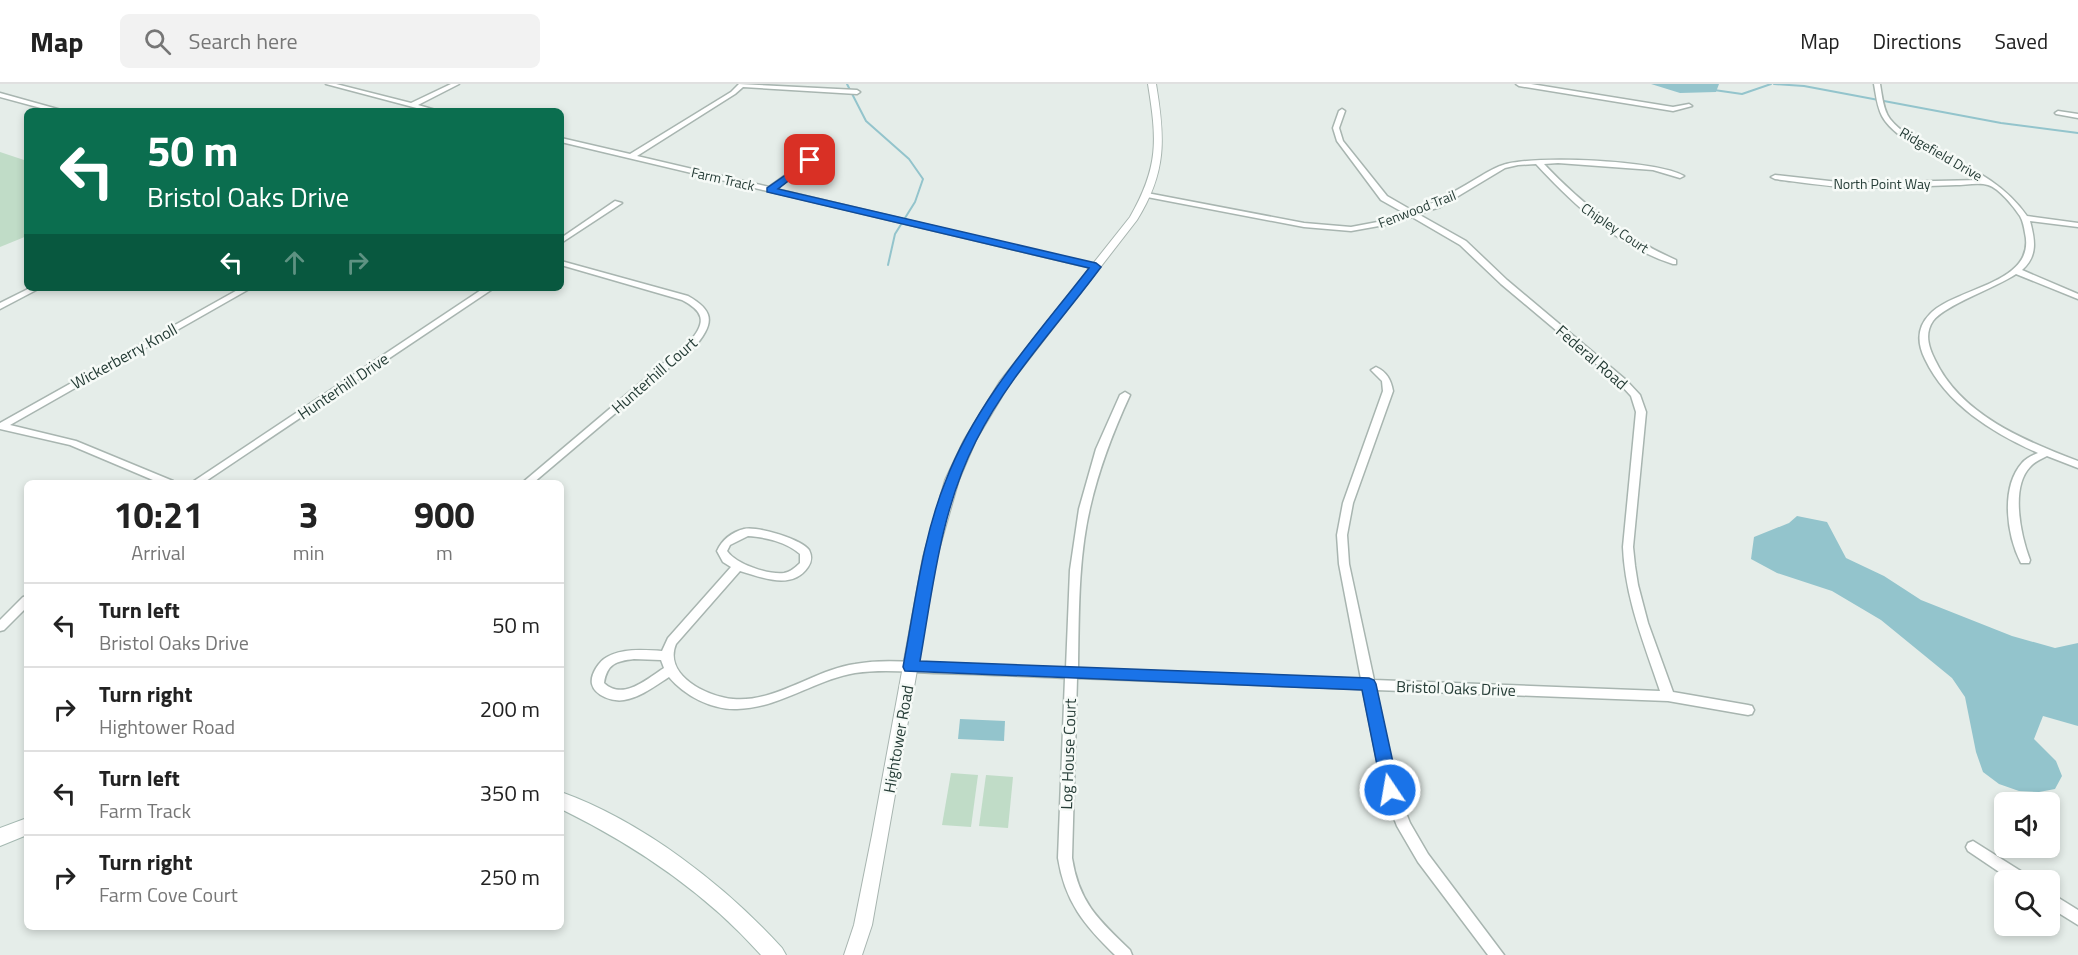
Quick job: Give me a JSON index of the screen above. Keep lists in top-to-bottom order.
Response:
{
  "streets": {
    "street": [
      "Ridgefield Drive",
      "Farm Track",
      "North Point Way",
      "Fenwood Trail",
      "Chipley Court",
      "Wickerberry Knoll",
      "Federal Road",
      "Hunterhill Court",
      "Hunterhill Drive",
      "Bristol Oaks Drive",
      "Hightower Road",
      "Log House Court"
    ]
  },
  "crossings": [
    ["Ridgefield Drive", "North Point Way"],
    ["Farm Track", "Hightower Road"],
    ["Fenwood Trail", "Chipley Court"],
    ["Fenwood Trail", "Federal Road"],
    ["Fenwood Trail", "Hightower Road"],
    ["Federal Road", "Bristol Oaks Drive"],
    ["Bristol Oaks Drive", "Hightower Road"],
    ["Bristol Oaks Drive", "Log House Court"]
  ],
  "page": {
    "header": "Map",
    "search": "Search here",
    "nav": ["Map", "Directions", "Saved"],
    "turn": ["50 m", "Bristol Oaks Drive"],
    "eta": [
      "10:21",
      "Arrival",
      "3",
      "min",
      "900",
      "m"
    ],
    "list": [
      {
        "name": "Turn left",
        "note": "Bristol Oaks Drive",
        "value": "50 m"
      },
      {
        "name": "Turn right",
        "note": "Hightower Road",
        "value": "200 m"
      },
      {
        "name": "Turn left",
        "note": "Farm Track",
        "value": "350 m"
      },
      {
        "name": "Turn right",
        "note": "Farm Cove Court",
        "value": "250 m"
      }
    ]
  }
}
